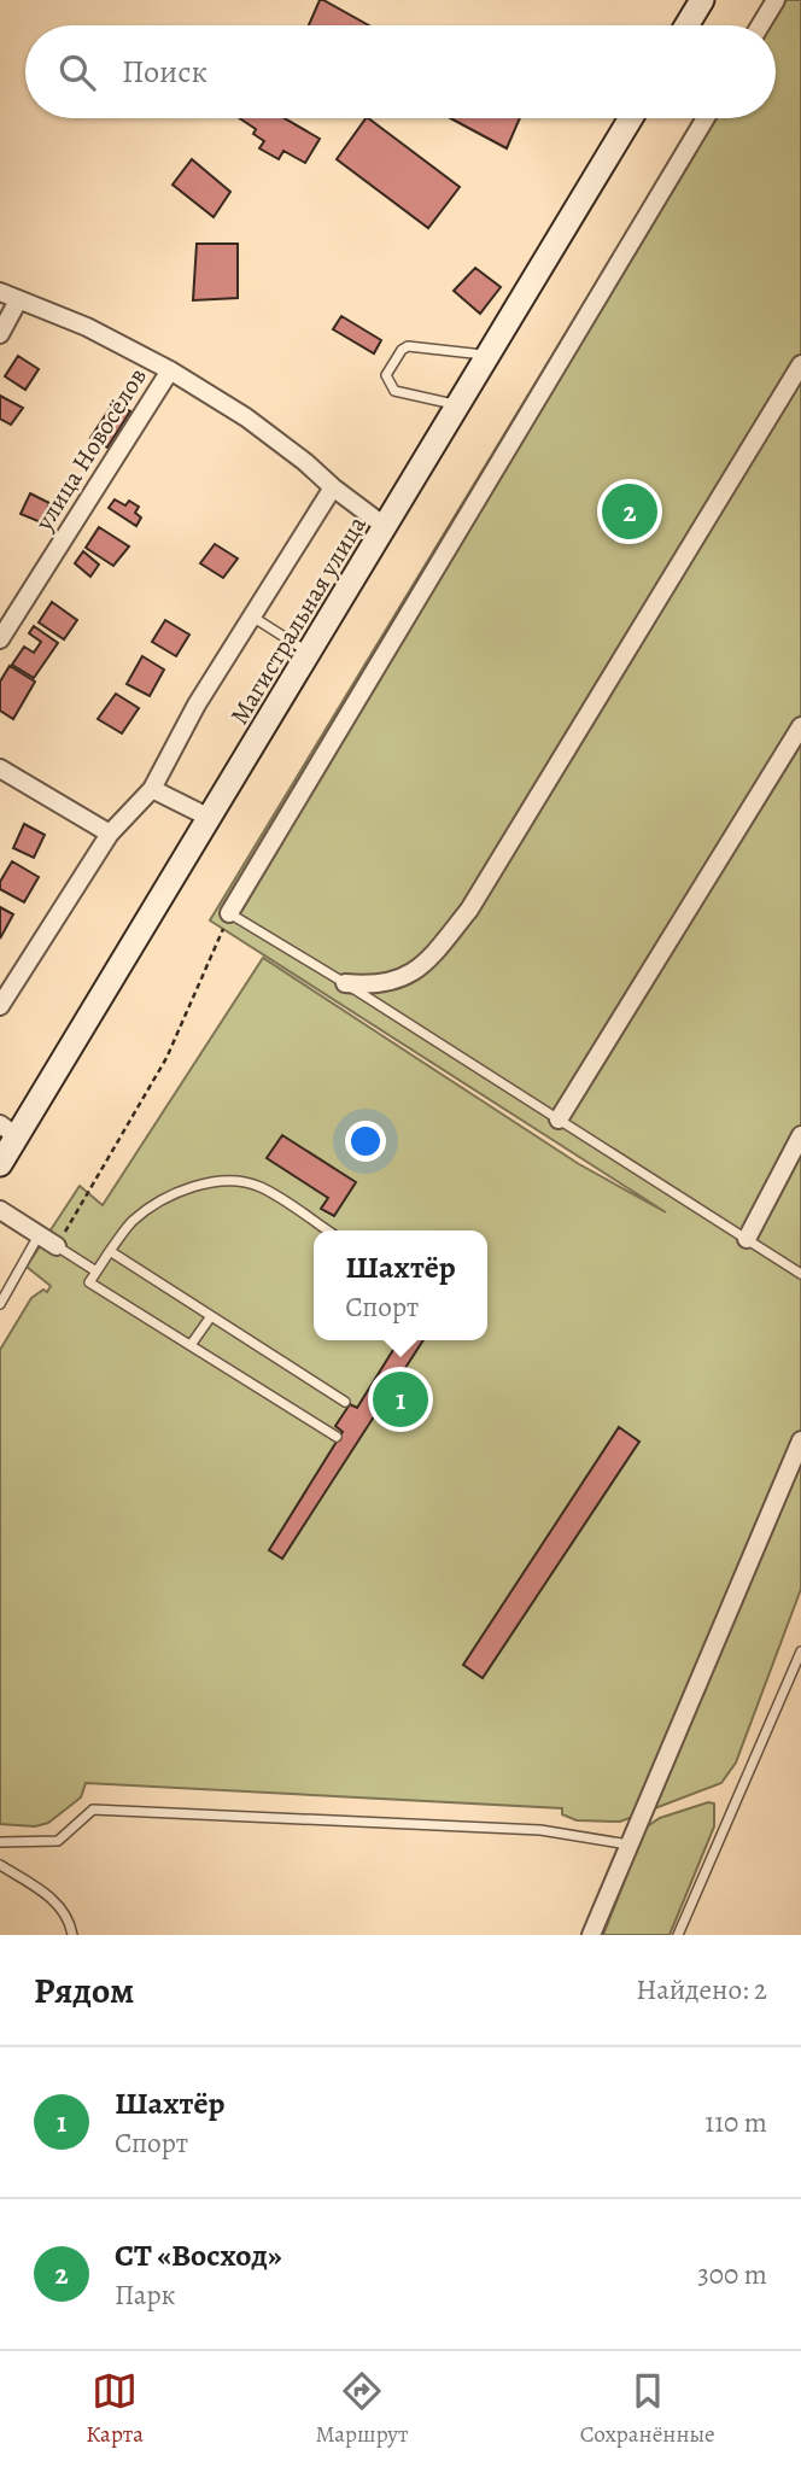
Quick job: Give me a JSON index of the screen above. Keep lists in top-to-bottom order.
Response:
{
  "streets": {
    "main road": ["Магистральная улица"],
    "street": ["улица Новосёлов"]
  },
  "page": {
    "search": "Поиск",
    "pins": ["2", "1"],
    "popup": ["Шахтёр", "Спорт"],
    "heading": ["Рядом", "Найдено: 2"],
    "list": [
      {
        "mark": "1",
        "name": "Шахтёр",
        "note": "Спорт",
        "value": "110 m"
      },
      {
        "mark": "2",
        "name": "СТ «Восход»",
        "note": "Парк",
        "value": "300 m"
      }
    ],
    "nav": ["Карта", "Маршрут", "Сохранённые"]
  }
}
